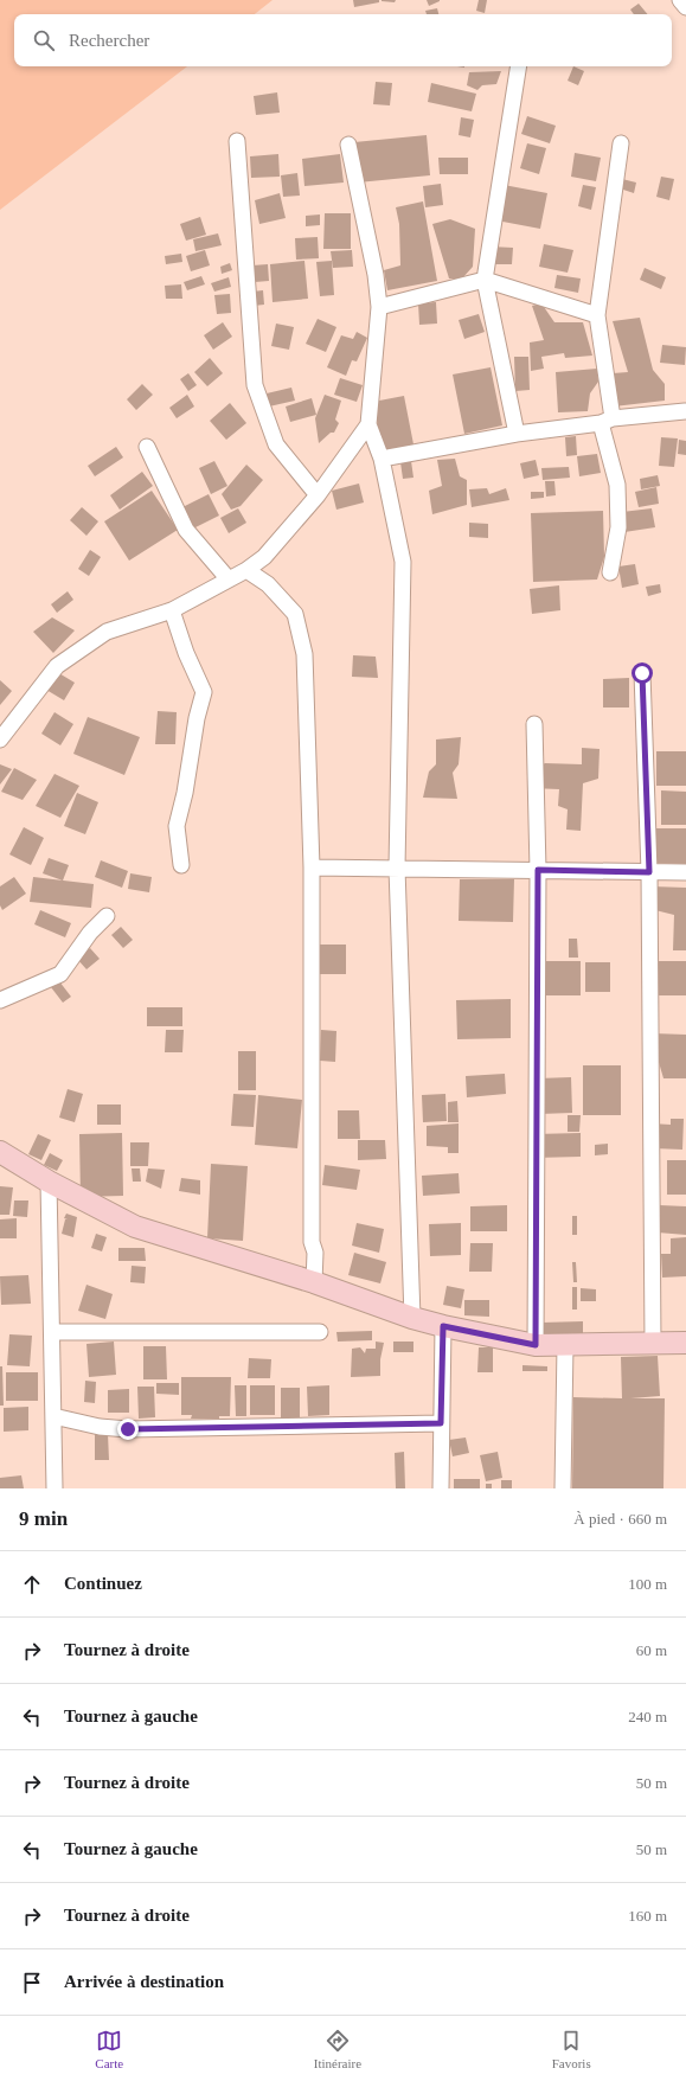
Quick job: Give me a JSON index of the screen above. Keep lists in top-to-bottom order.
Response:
{
  "page": {
    "search": "Rechercher",
    "heading": ["9 min", "À pied · 660 m"],
    "list": [
      ["Continuez", "100 m"],
      ["Tournez à droite", "60 m"],
      ["Tournez à gauche", "240 m"],
      ["Tournez à droite", "50 m"],
      ["Tournez à gauche", "50 m"],
      ["Tournez à droite", "160 m"],
      "Arrivée à destination"
    ],
    "nav": ["Carte", "Itinéraire", "Favoris"]
  }
}
